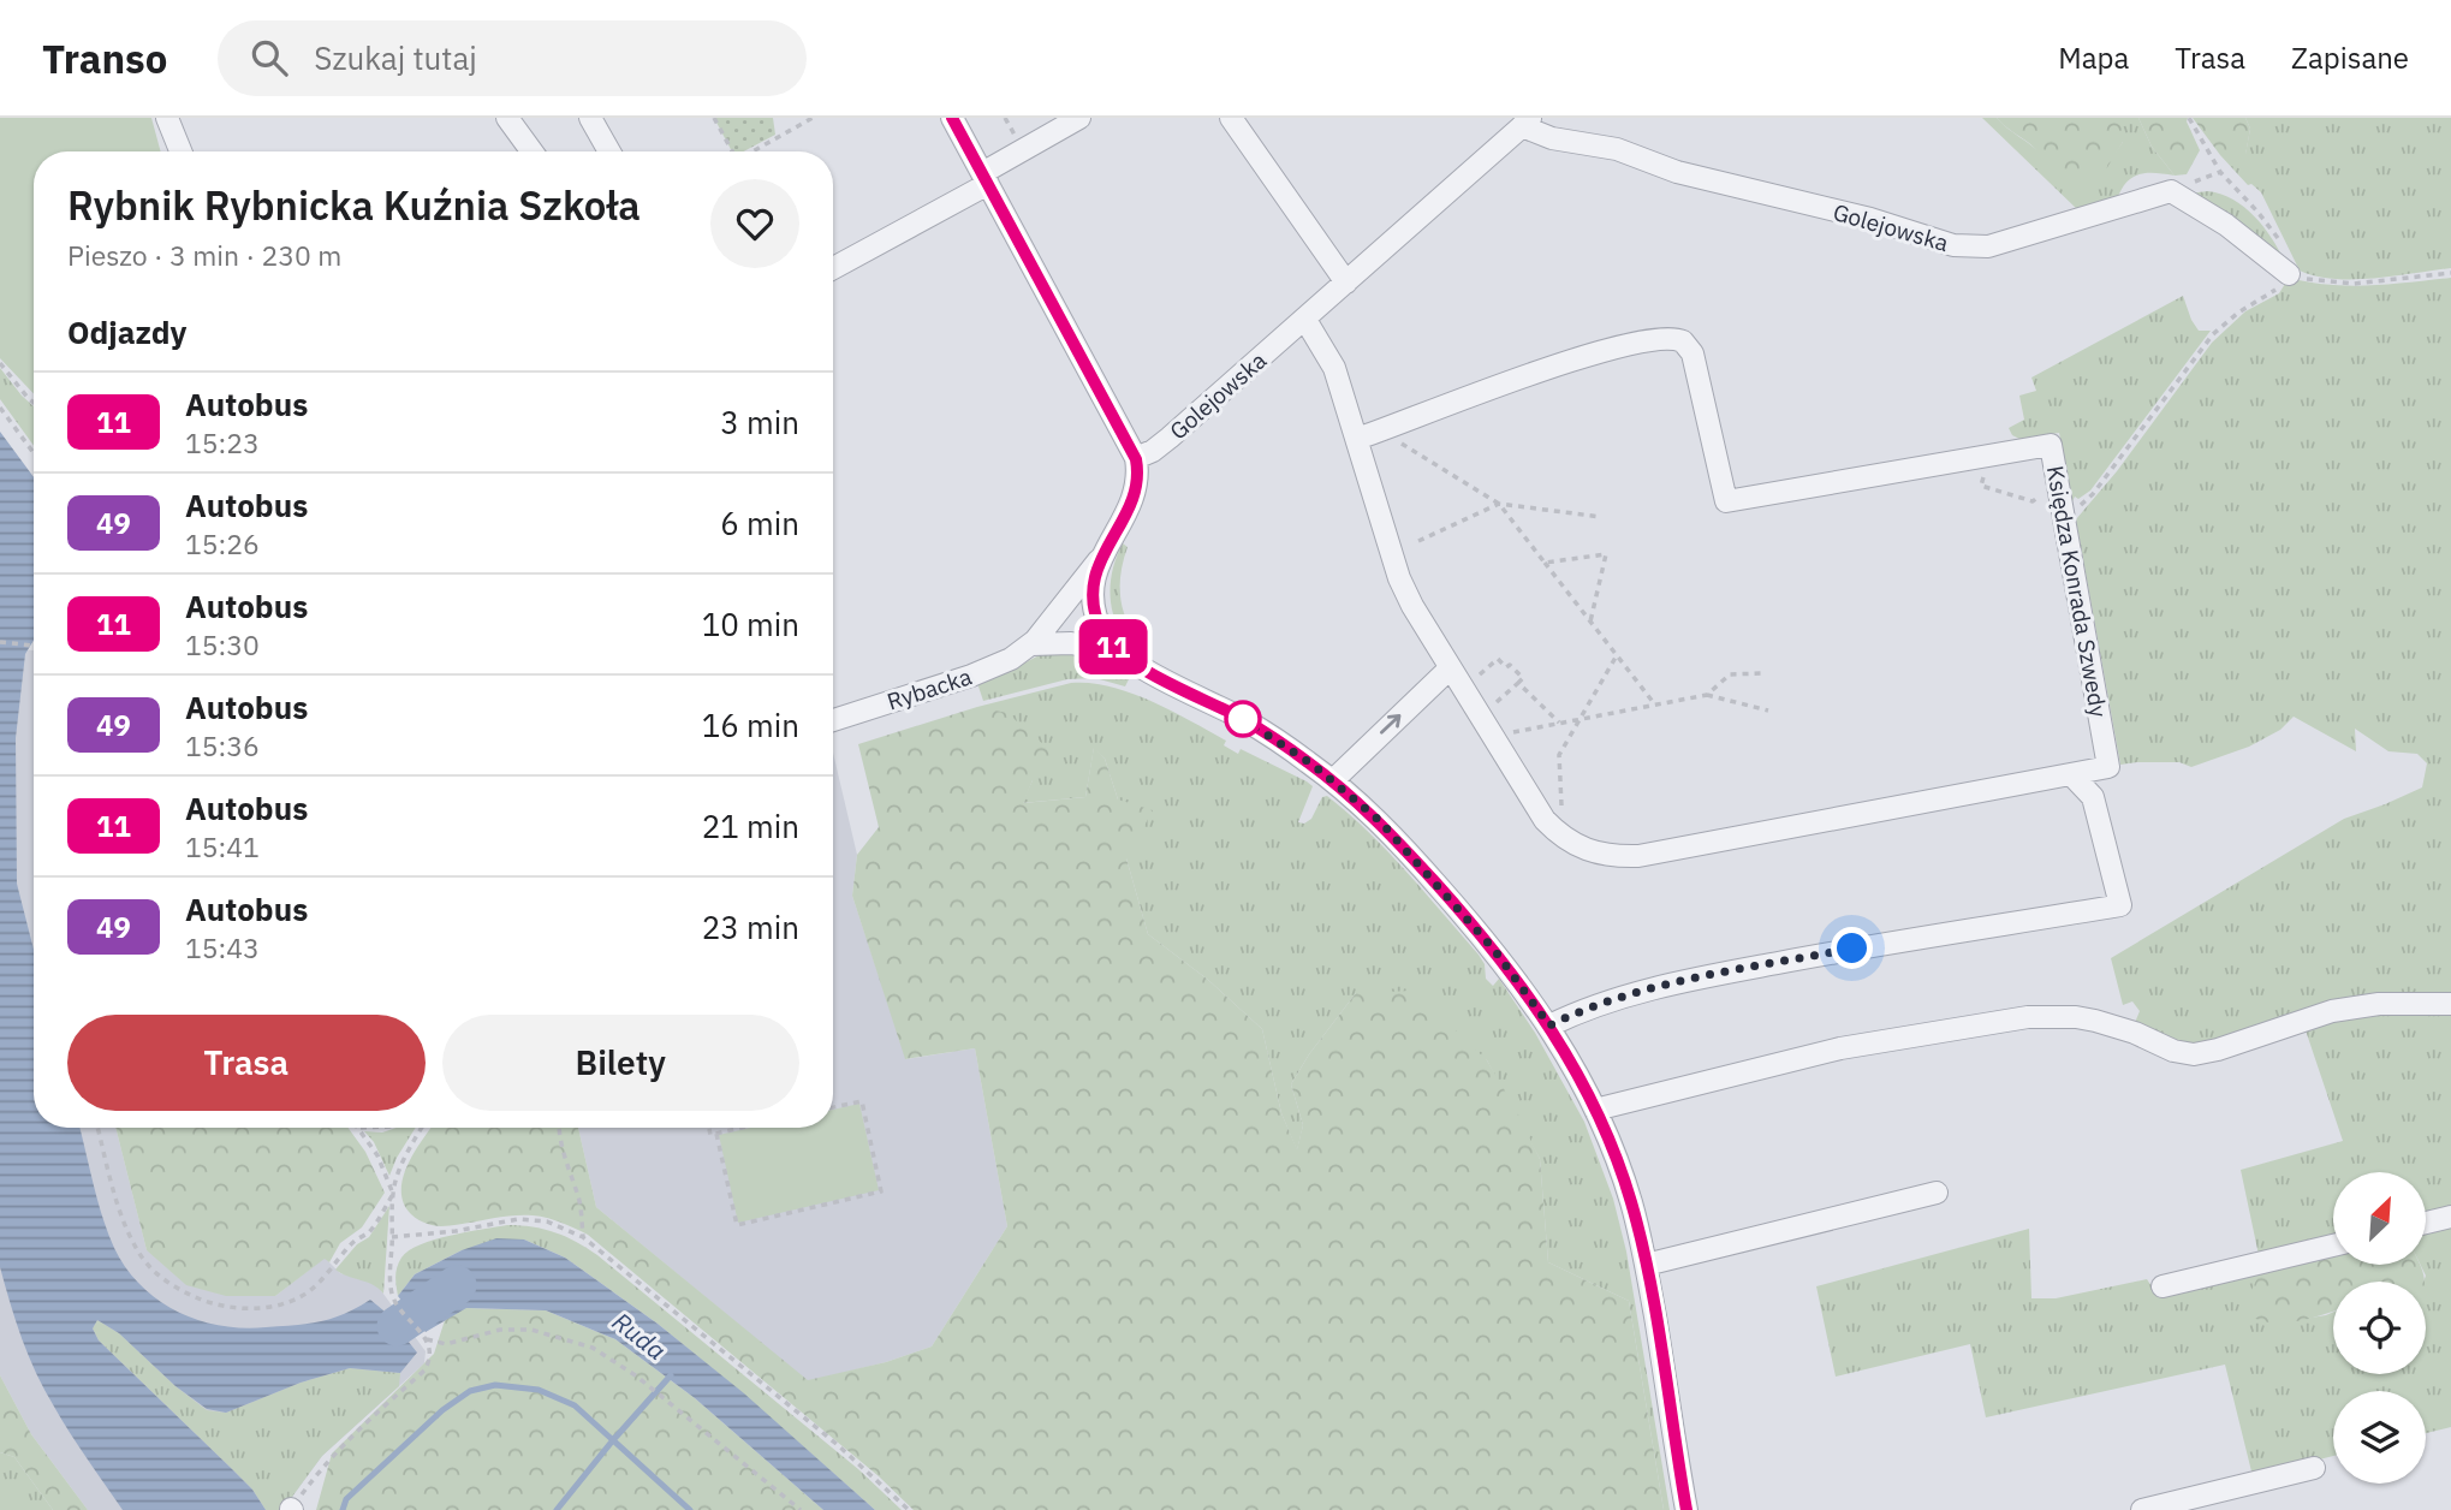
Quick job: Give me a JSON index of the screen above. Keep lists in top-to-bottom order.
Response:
{
  "streets": {
    "street": ["Golejowska", "Księdza Konrada Szwedy", "Rybacka"]
  },
  "crossings": [
    ["Golejowska", "Księdza Konrada Szwedy"]
  ],
  "water": ["Ruda"],
  "lines": ["bus line 11"],
  "north": "top right",
  "page": {
    "header": "Transo",
    "search": "Szukaj tutaj",
    "nav": ["Mapa", "Trasa", "Zapisane"],
    "on_map": "11",
    "heading": [
      ["Rybnik Rybnicka Kuźnia Szkoła", "Pieszo · 3 min · 230 m"],
      "Odjazdy"
    ],
    "list": [
      {
        "mark": "11",
        "name": "Autobus",
        "note": "15:23",
        "value": "3 min"
      },
      {
        "mark": "49",
        "name": "Autobus",
        "note": "15:26",
        "value": "6 min"
      },
      {
        "mark": "11",
        "name": "Autobus",
        "note": "15:30",
        "value": "10 min"
      },
      {
        "mark": "49",
        "name": "Autobus",
        "note": "15:36",
        "value": "16 min"
      },
      {
        "mark": "11",
        "name": "Autobus",
        "note": "15:41",
        "value": "21 min"
      },
      {
        "mark": "49",
        "name": "Autobus",
        "note": "15:43",
        "value": "23 min"
      }
    ],
    "buttons": ["Trasa", "Bilety"]
  }
}
